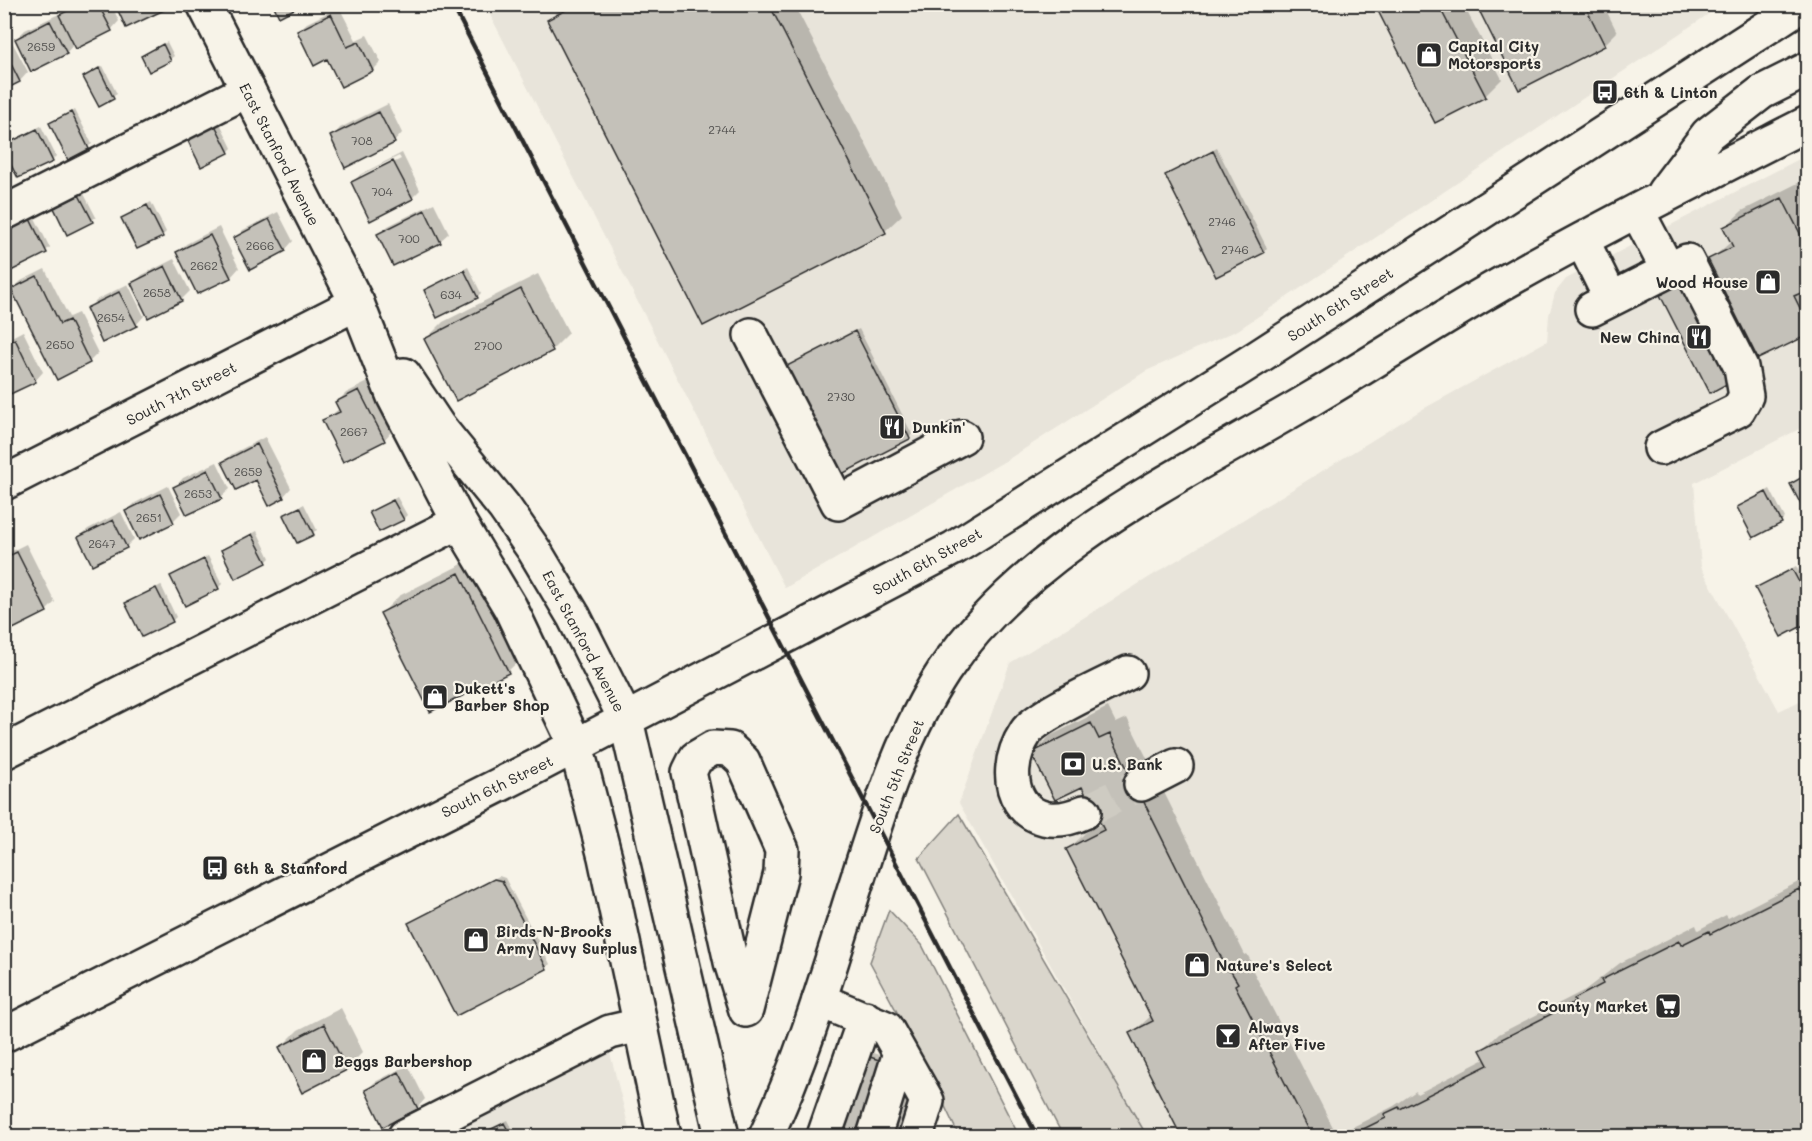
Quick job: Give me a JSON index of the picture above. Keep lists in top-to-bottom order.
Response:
{
  "streets": {
    "main road": [
      "East Stanford Avenue",
      "South 6th Street",
      "South 7th Street",
      "South 5th Street"
    ]
  },
  "crossings": [
    ["East Stanford Avenue", "South 6th Street"],
    ["East Stanford Avenue", "South 7th Street"]
  ],
  "places": {
    "shop": [
      "Capital City Motorsports",
      "Wood House",
      "Dukett's Barber Shop",
      "Birds-N-Brooks Army Navy Surplus",
      "Nature's Select",
      "Beggs Barbershop"
    ],
    "bus stop": ["6th & Linton", "6th & Stanford"],
    "restaurant": ["New China", "Dunkin'"],
    "bank": ["U.S. Bank"],
    "supermarket": ["County Market"],
    "bar": ["Always After Five"]
  },
  "house_numbers": [
    "2659",
    "2744",
    "708",
    "704",
    "2746",
    "700",
    "2666",
    "2746",
    "2662",
    "2658",
    "634",
    "2654",
    "2650",
    "2700",
    "2730",
    "2667",
    "2659",
    "2653",
    "2651",
    "2647"
  ]
}
